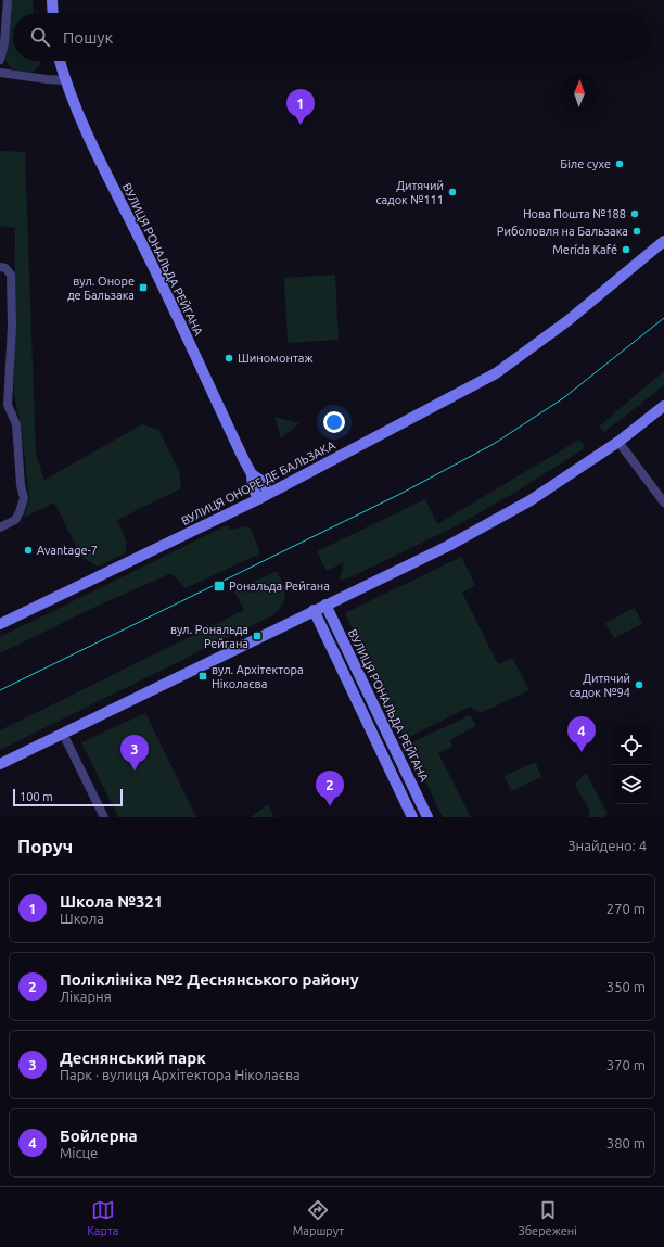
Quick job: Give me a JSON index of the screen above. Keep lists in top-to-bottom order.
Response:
{
  "streets": {
    "main road": ["ВУЛИЦЯ РОНАЛЬДА РЕЙГАНА", "ВУЛИЦЯ ОНОРЕ ДЕ БАЛЬЗАКА"]
  },
  "crossings": [
    ["ВУЛИЦЯ РОНАЛЬДА РЕЙГАНА", "ВУЛИЦЯ ОНОРЕ ДЕ БАЛЬЗАКА"]
  ],
  "places": {
    "other": [
      "Біле сухе",
      "Дитячий садок №111",
      "Нова Пошта №188",
      "Риболовля на Бальзака",
      "Merída Kafé",
      "Шиномонтаж",
      "Avantage-7",
      "Дитячий садок №94"
    ],
    "transit": [
      "вул. Оноре де Бальзака",
      "Рональда Рейгана",
      "вул. Рональда Рейгана",
      "вул. Архітектора Ніколаєва"
    ]
  },
  "scale_bar": "100 m",
  "north": "top",
  "page": {
    "search": "Пошук",
    "pins": [
      "1",
      "4",
      "3",
      "2"
    ],
    "scale": "100 m",
    "heading": ["Поруч", "Знайдено: 4"],
    "list": [
      {
        "mark": "1",
        "name": "Школа №321",
        "note": "Школа",
        "value": "270 m"
      },
      {
        "mark": "2",
        "name": "Поліклініка №2 Деснянського району",
        "note": "Лікарня",
        "value": "350 m"
      },
      {
        "mark": "3",
        "name": "Деснянський парк",
        "note": "Парк · вулиця Архітектора Ніколаєва",
        "value": "370 m"
      },
      {
        "mark": "4",
        "name": "Бойлерна",
        "note": "Місце",
        "value": "380 m"
      }
    ],
    "nav": ["Карта", "Маршрут", "Збережені"]
  }
}
